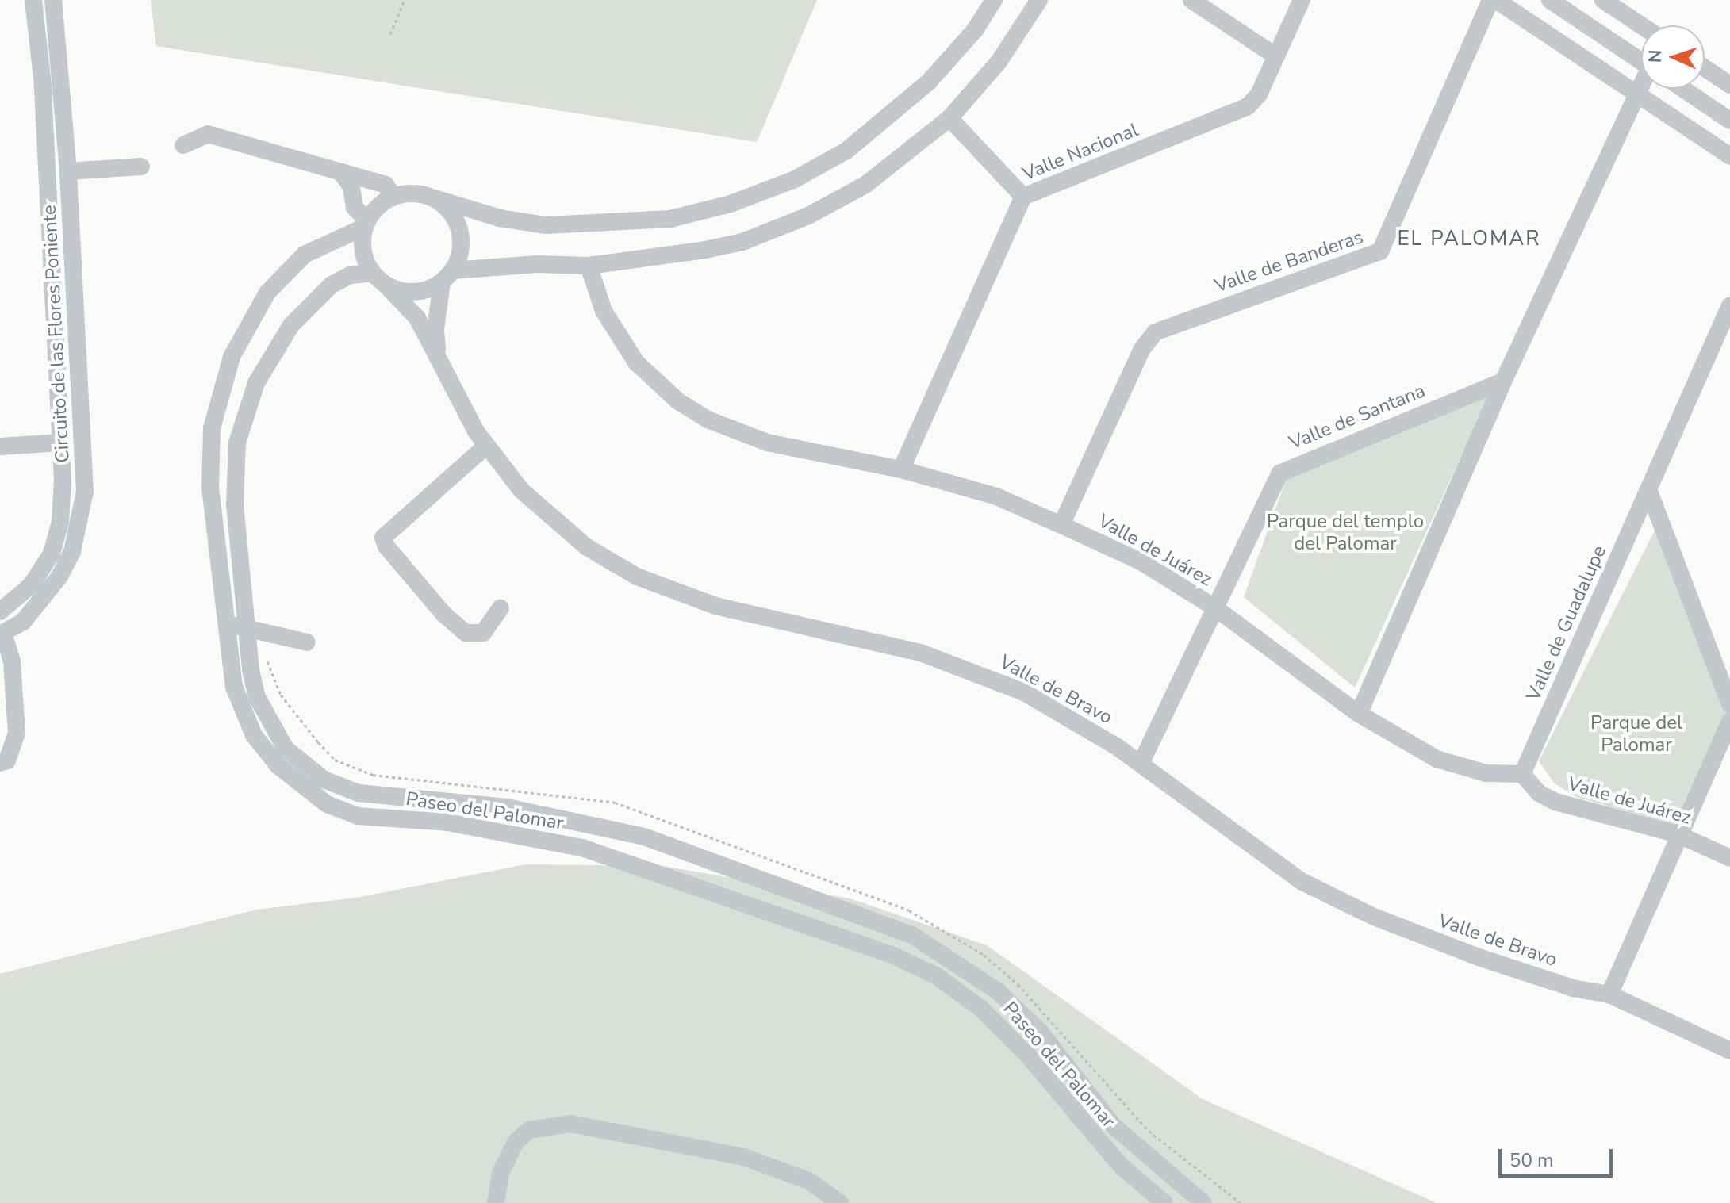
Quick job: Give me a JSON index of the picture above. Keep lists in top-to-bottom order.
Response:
{
  "streets": {
    "street": [
      "Valle Nacional",
      "Valle de Banderas",
      "Circuito de las Flores Poniente",
      "Valle de Santana",
      "Valle de Juárez",
      "Valle de Guadalupe",
      "Valle de Bravo",
      "Paseo del Palomar"
    ]
  },
  "crossings": [
    ["Valle Nacional", "Valle de Juárez"],
    ["Valle de Banderas", "Valle de Juárez"],
    ["Valle de Santana", "Valle de Juárez"],
    ["Valle de Santana", "Valle de Bravo"],
    ["Valle de Juárez", "Valle de Guadalupe"],
    ["Valle de Bravo", "Paseo del Palomar"]
  ],
  "districts": ["EL PALOMAR"],
  "parks": ["Parque del templo del Palomar", "Parque del Palomar"],
  "scale_bar": "50 m",
  "north": "left"
}
